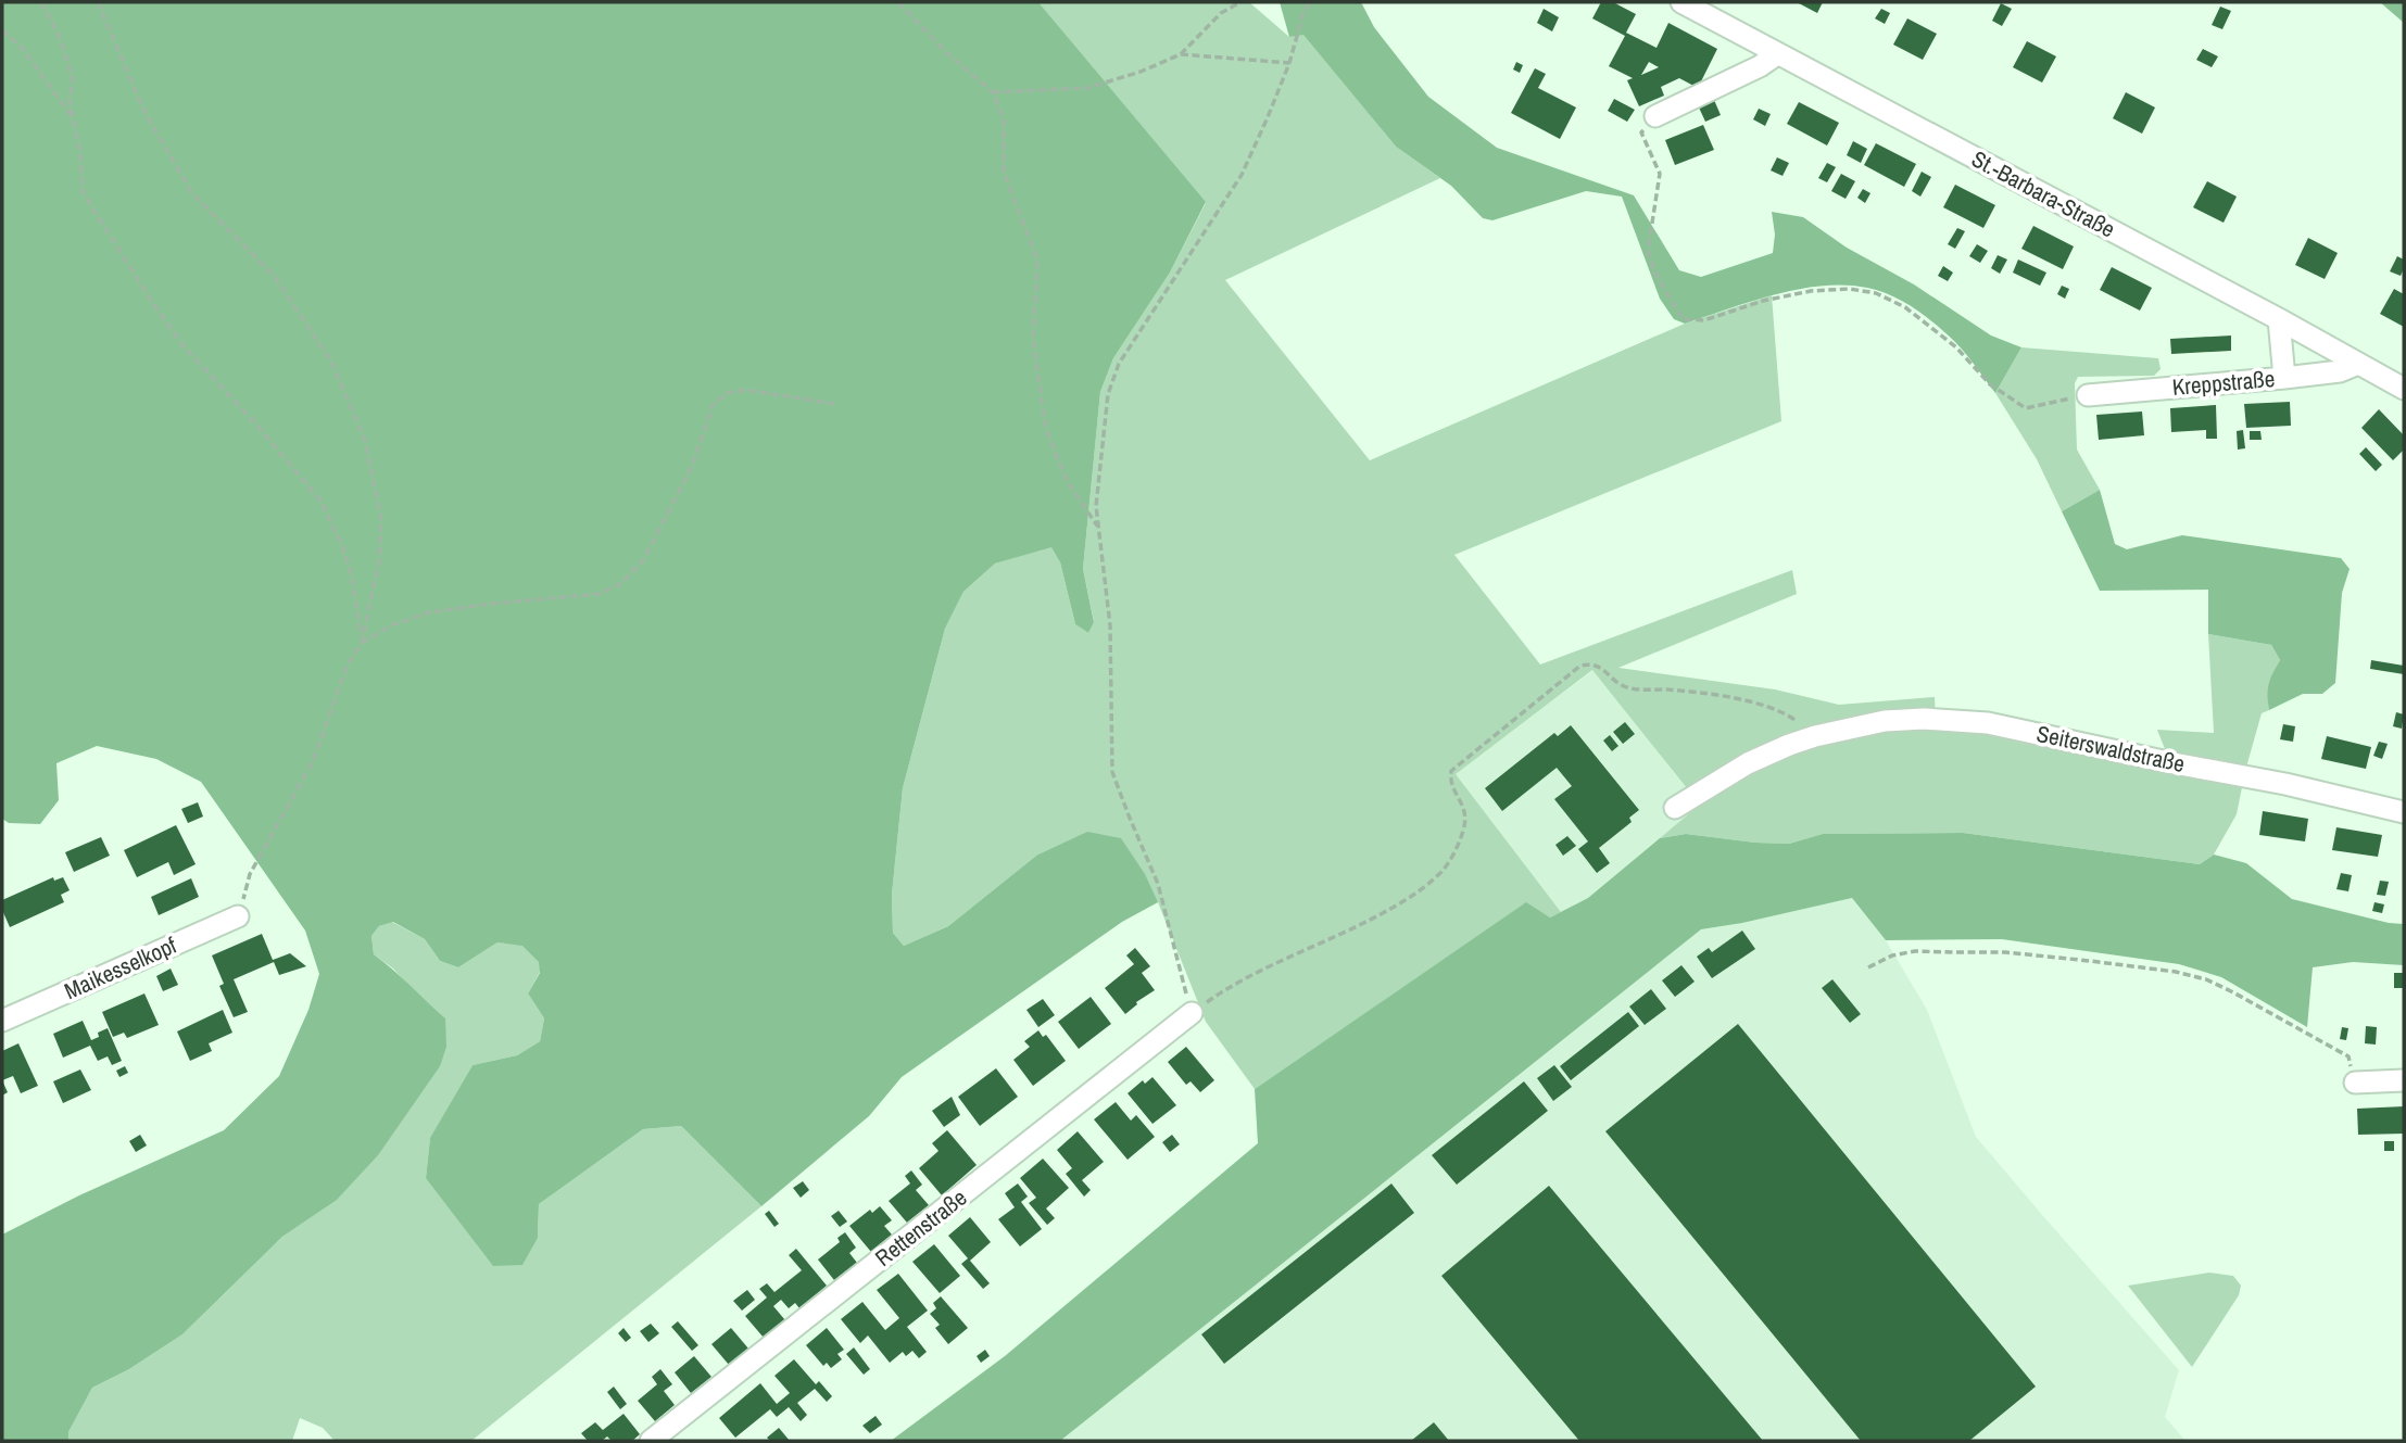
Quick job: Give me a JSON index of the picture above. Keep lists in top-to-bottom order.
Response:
{
  "streets": {
    "street": [
      "St.-Barbara-Straße",
      "Kreppstraße",
      "Seiterswaldstraße",
      "Maikesselkopf",
      "Rettenstraße"
    ]
  },
  "crossings": [
    ["St.-Barbara-Straße", "Kreppstraße"]
  ]
}
